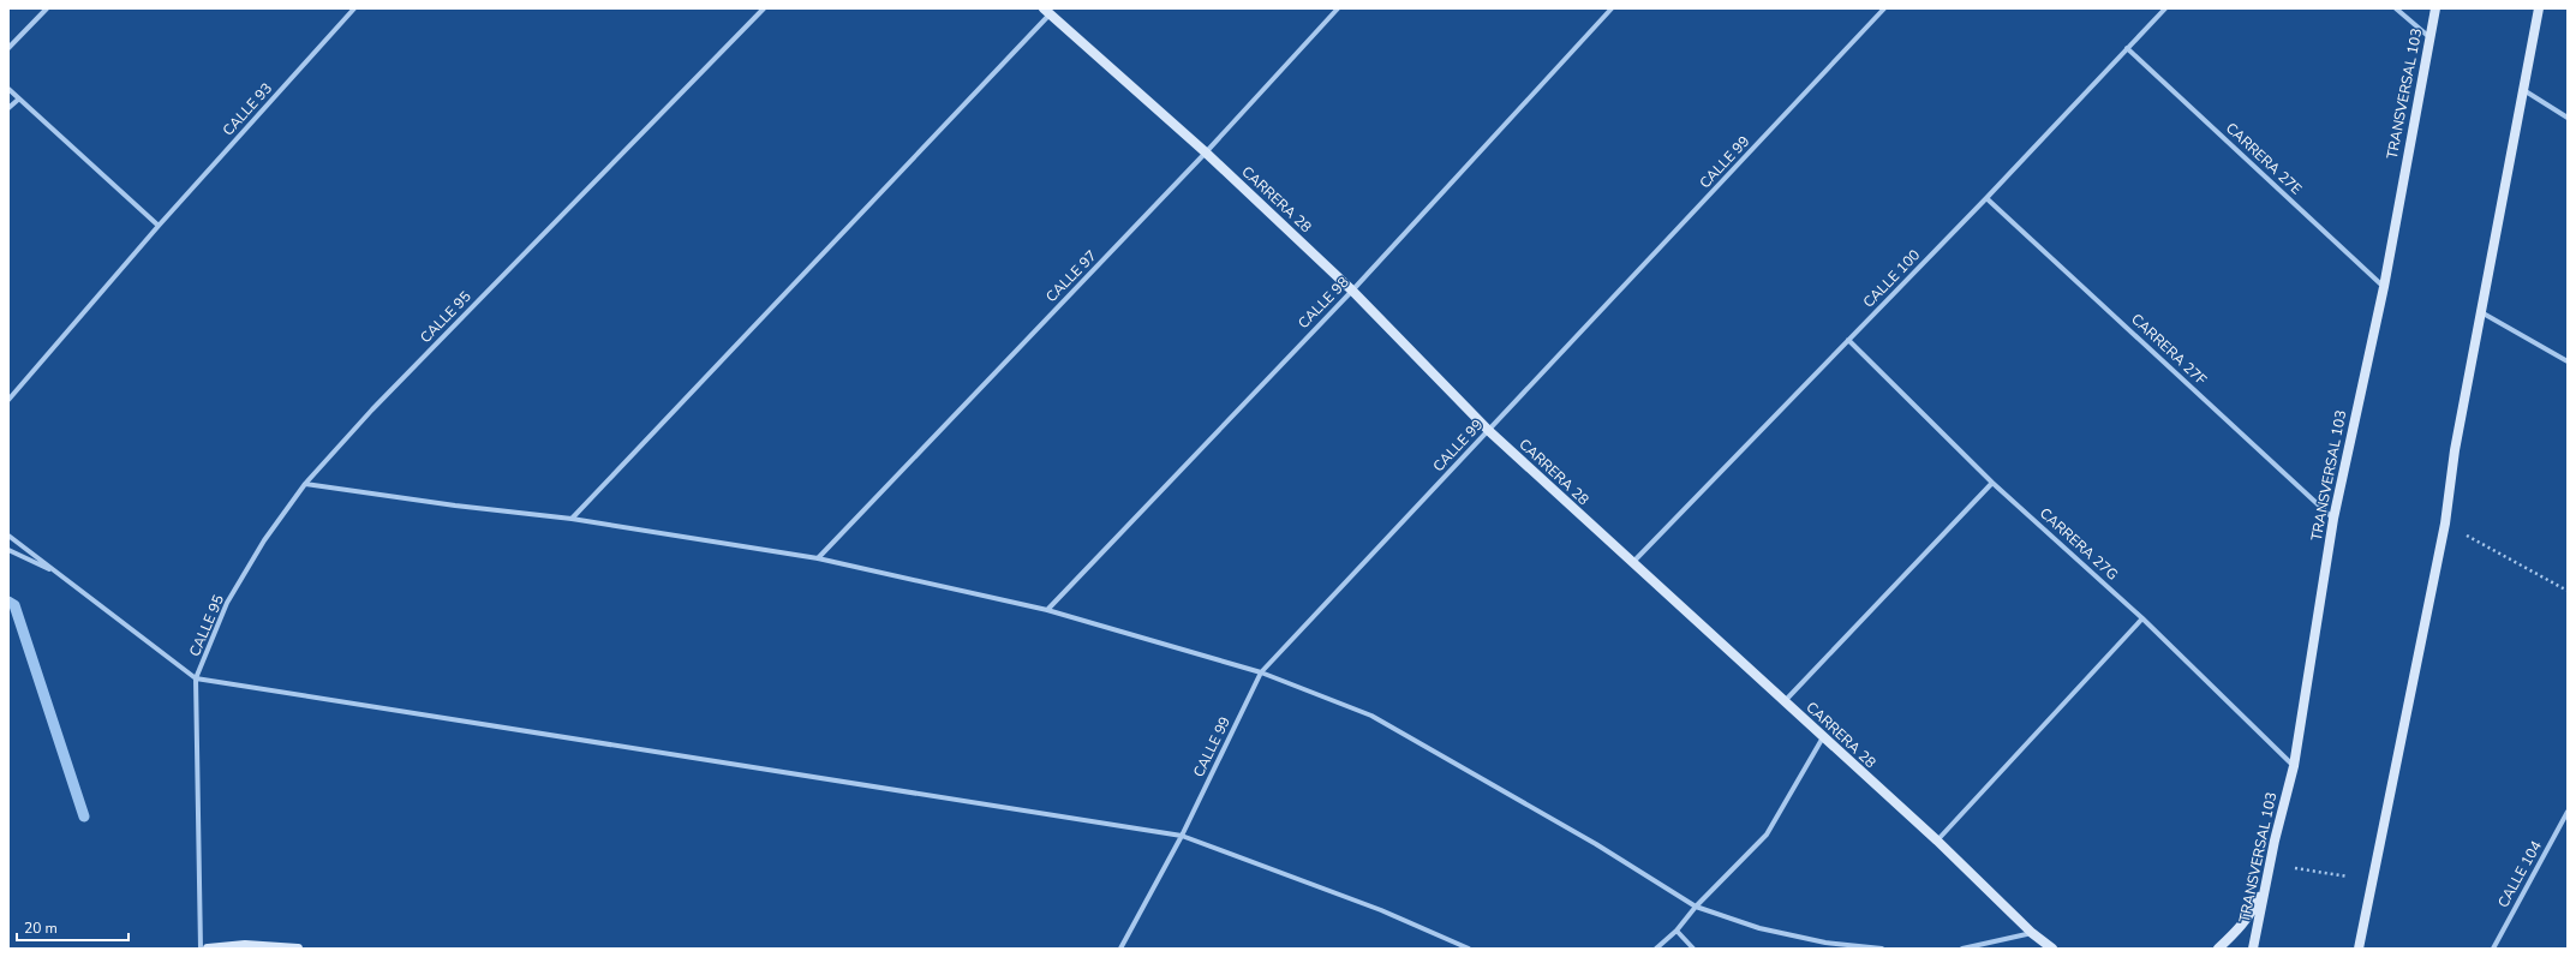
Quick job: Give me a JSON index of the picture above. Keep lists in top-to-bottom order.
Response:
{
  "streets": {
    "street": [
      "TRANSVERSAL 103",
      "CALLE 93",
      "CARRERA 27E",
      "CALLE 99",
      "CARRERA 28",
      "CALLE 97",
      "CALLE 100",
      "CALLE 98",
      "CALLE 95",
      "CARRERA 27F",
      "CARRERA 27G",
      "CALLE 104"
    ]
  },
  "crossings": [
    ["TRANSVERSAL 103", "CARRERA 27E"],
    ["TRANSVERSAL 103", "CARRERA 27F"],
    ["TRANSVERSAL 103", "CARRERA 27G"],
    ["CARRERA 27E", "CALLE 100"],
    ["CALLE 99", "CARRERA 28"],
    ["CARRERA 28", "CALLE 97"],
    ["CARRERA 28", "CALLE 100"],
    ["CARRERA 28", "CALLE 98"],
    ["CALLE 100", "CARRERA 27F"],
    ["CALLE 100", "CARRERA 27G"]
  ],
  "scale_bar": "20 m"
}
